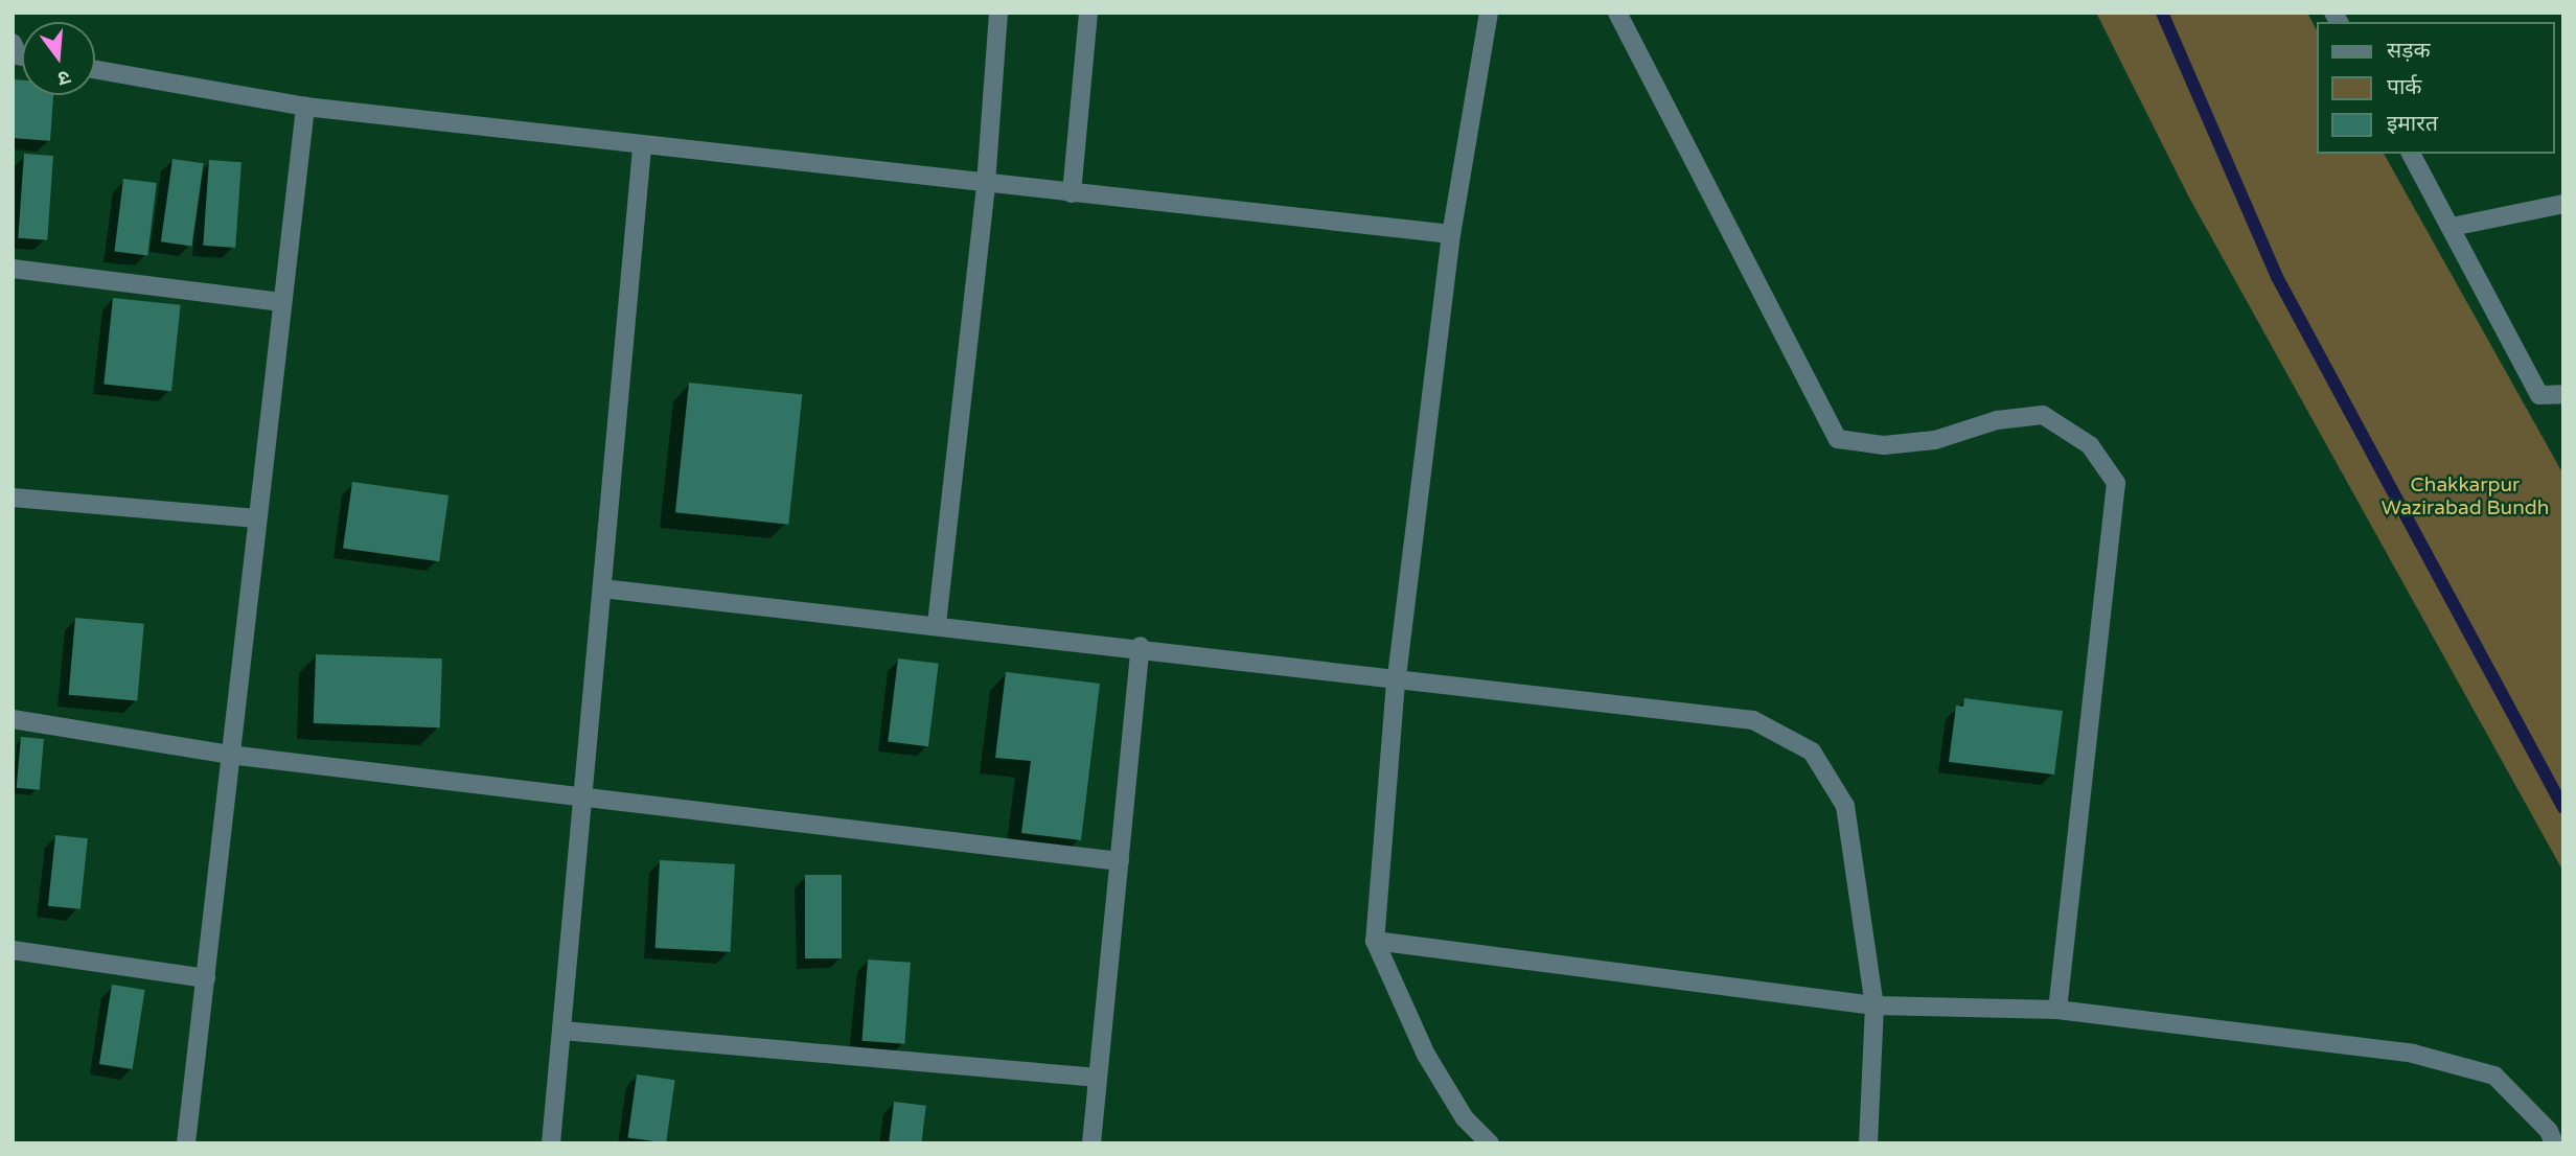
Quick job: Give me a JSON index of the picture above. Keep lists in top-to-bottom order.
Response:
{
  "parks": ["Chakkarpur Wazirabad Bundh"],
  "legend": ["सड़क", "पार्क", "इमारत"],
  "north": "bottom"
}
